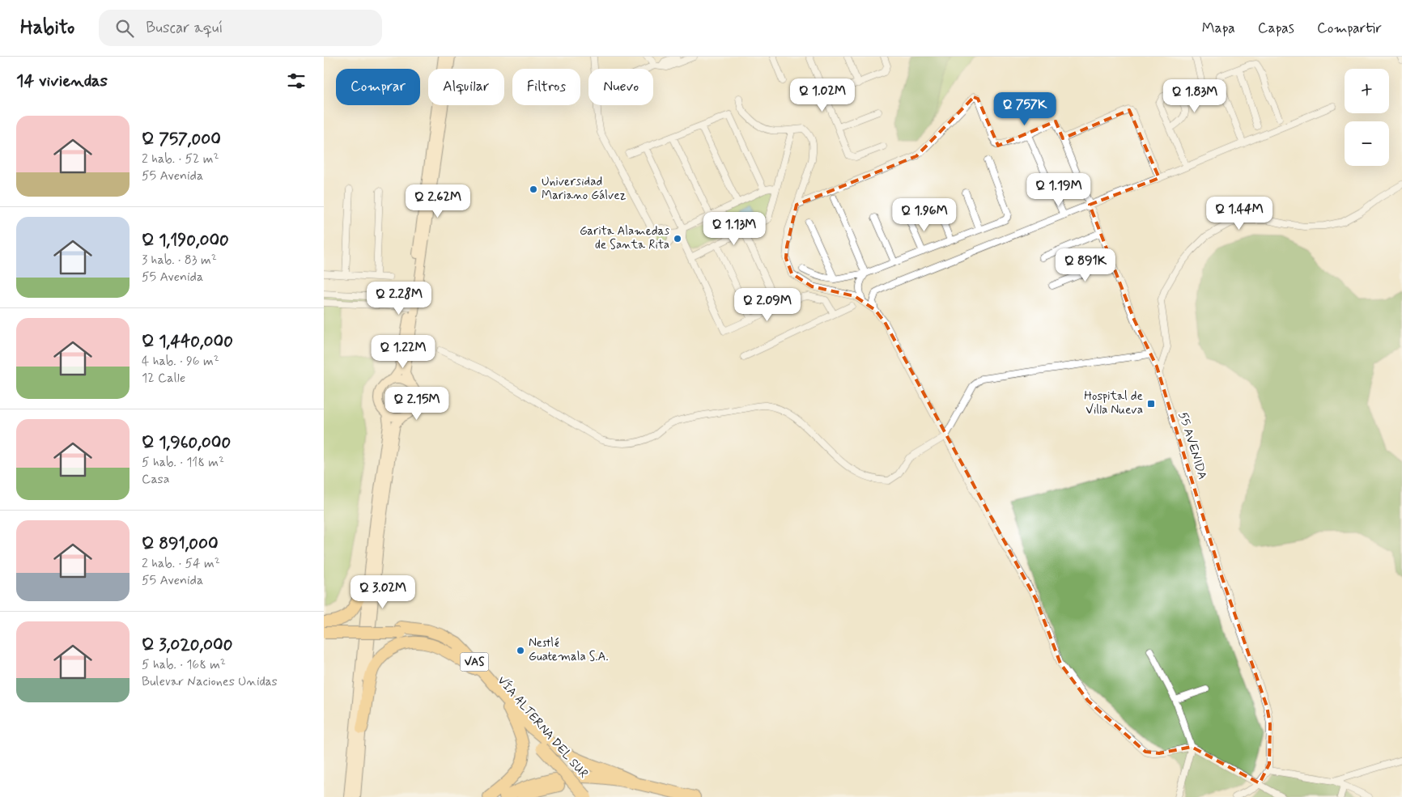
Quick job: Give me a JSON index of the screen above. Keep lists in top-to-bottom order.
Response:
{
  "streets": {
    "highway": ["VAS", "VÍA ALTERNA DEL SUR"],
    "street": ["55 AVENIDA"]
  },
  "places": {
    "other": ["Universidad Mariano Gálvez", "Garita Alamedas de Santa Rita", "Nestlé Guatemala S.A."],
    "transit": ["Hospital de Villa Nueva"]
  },
  "page": {
    "header": "Habito",
    "search": "Buscar aquí",
    "nav": ["Mapa", "Capas", "Compartir"],
    "heading": "14 viviendas",
    "map_buttons": ["+", "−"],
    "chip": [
      "Comprar",
      "Alquilar",
      "Filtros",
      "Nuevo"
    ],
    "price": [
      "Q 1.02M",
      "Q 1.83M",
      "Q 757K",
      "Q 1.19M",
      "Q 2.62M",
      "Q 1.44M",
      "Q 1.96M",
      "Q 1.13M",
      "Q 891K",
      "Q 2.28M",
      "Q 2.09M",
      "Q 1.22M",
      "Q 2.15M",
      "Q 3.02M"
    ],
    "list": [
      {
        "name": "Q 757,000",
        "note": "2 hab. · 52 m² · 55 Avenida"
      },
      {
        "name": "Q 1,190,000",
        "note": "3 hab. · 83 m² · 55 Avenida"
      },
      {
        "name": "Q 1,440,000",
        "note": "4 hab. · 96 m² · 12 Calle"
      },
      {
        "name": "Q 1,960,000",
        "note": "5 hab. · 118 m² · Casa"
      },
      {
        "name": "Q 891,000",
        "note": "2 hab. · 54 m² · 55 Avenida"
      },
      {
        "name": "Q 3,020,000",
        "note": "5 hab. · 168 m² · Bulevar Naciones Unidas"
      }
    ]
  }
}
